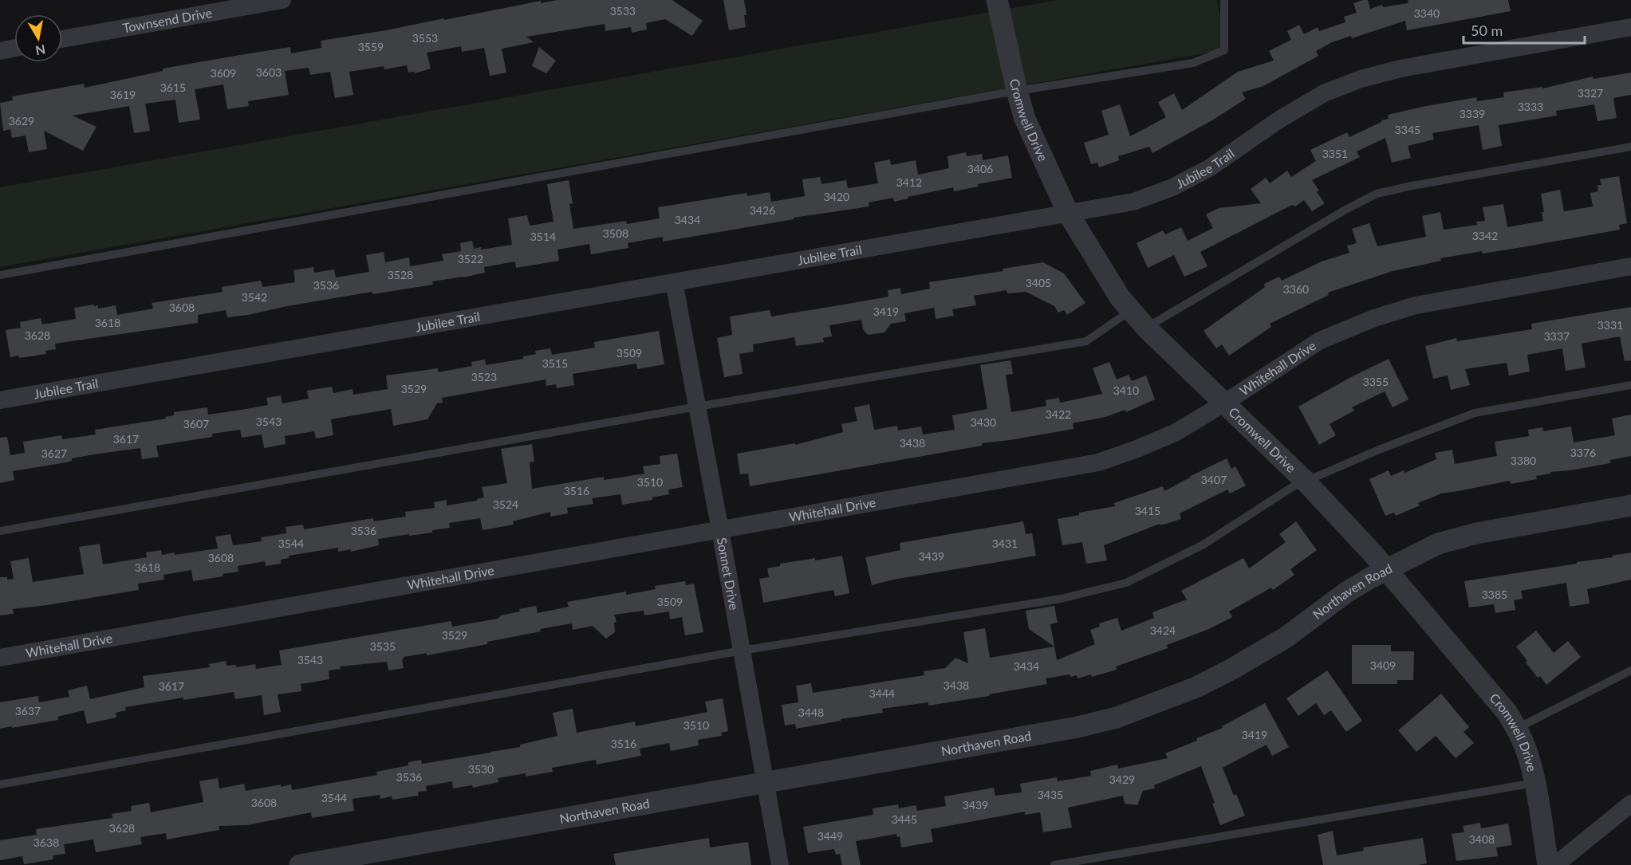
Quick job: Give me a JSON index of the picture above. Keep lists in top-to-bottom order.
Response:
{
  "streets": {
    "street": [
      "Townsend Drive",
      "Cromwell Drive",
      "Jubilee Trail",
      "Whitehall Drive",
      "Sonnet Drive",
      "Northaven Road"
    ]
  },
  "crossings": [
    ["Cromwell Drive", "Jubilee Trail"],
    ["Cromwell Drive", "Whitehall Drive"],
    ["Cromwell Drive", "Northaven Road"],
    ["Jubilee Trail", "Sonnet Drive"],
    ["Whitehall Drive", "Sonnet Drive"],
    ["Sonnet Drive", "Northaven Road"]
  ],
  "house_numbers": [
    "3533",
    "3340",
    "3553",
    "3559",
    "3603",
    "3609",
    "3615",
    "3327",
    "3619",
    "3333",
    "3339",
    "3629",
    "3345",
    "3351",
    "3406",
    "3412",
    "3420",
    "3426",
    "3434",
    "3508",
    "3342",
    "3514",
    "3522",
    "3528",
    "3405",
    "3536",
    "3360",
    "3542",
    "3608",
    "3419",
    "3618",
    "3331",
    "3628",
    "3337",
    "3509",
    "3515",
    "3523",
    "3355",
    "3529",
    "3410",
    "3422",
    "3543",
    "3430",
    "3607",
    "3617",
    "3438",
    "3376",
    "3627",
    "3380",
    "3407",
    "3510",
    "3516",
    "3524",
    "3415",
    "3536",
    "3544",
    "3431",
    "3439",
    "3608",
    "3618",
    "3385",
    "3509",
    "3424",
    "3529",
    "3535",
    "3543",
    "3409",
    "3434",
    "3438",
    "3617",
    "3444",
    "3637",
    "3448",
    "3510",
    "3419",
    "3516",
    "3530",
    "3536",
    "3429",
    "3435",
    "3544",
    "3608",
    "3439",
    "3445",
    "3628",
    "3449",
    "3408",
    "3638"
  ],
  "scale_bar": "50 m",
  "north": "bottom"
}
